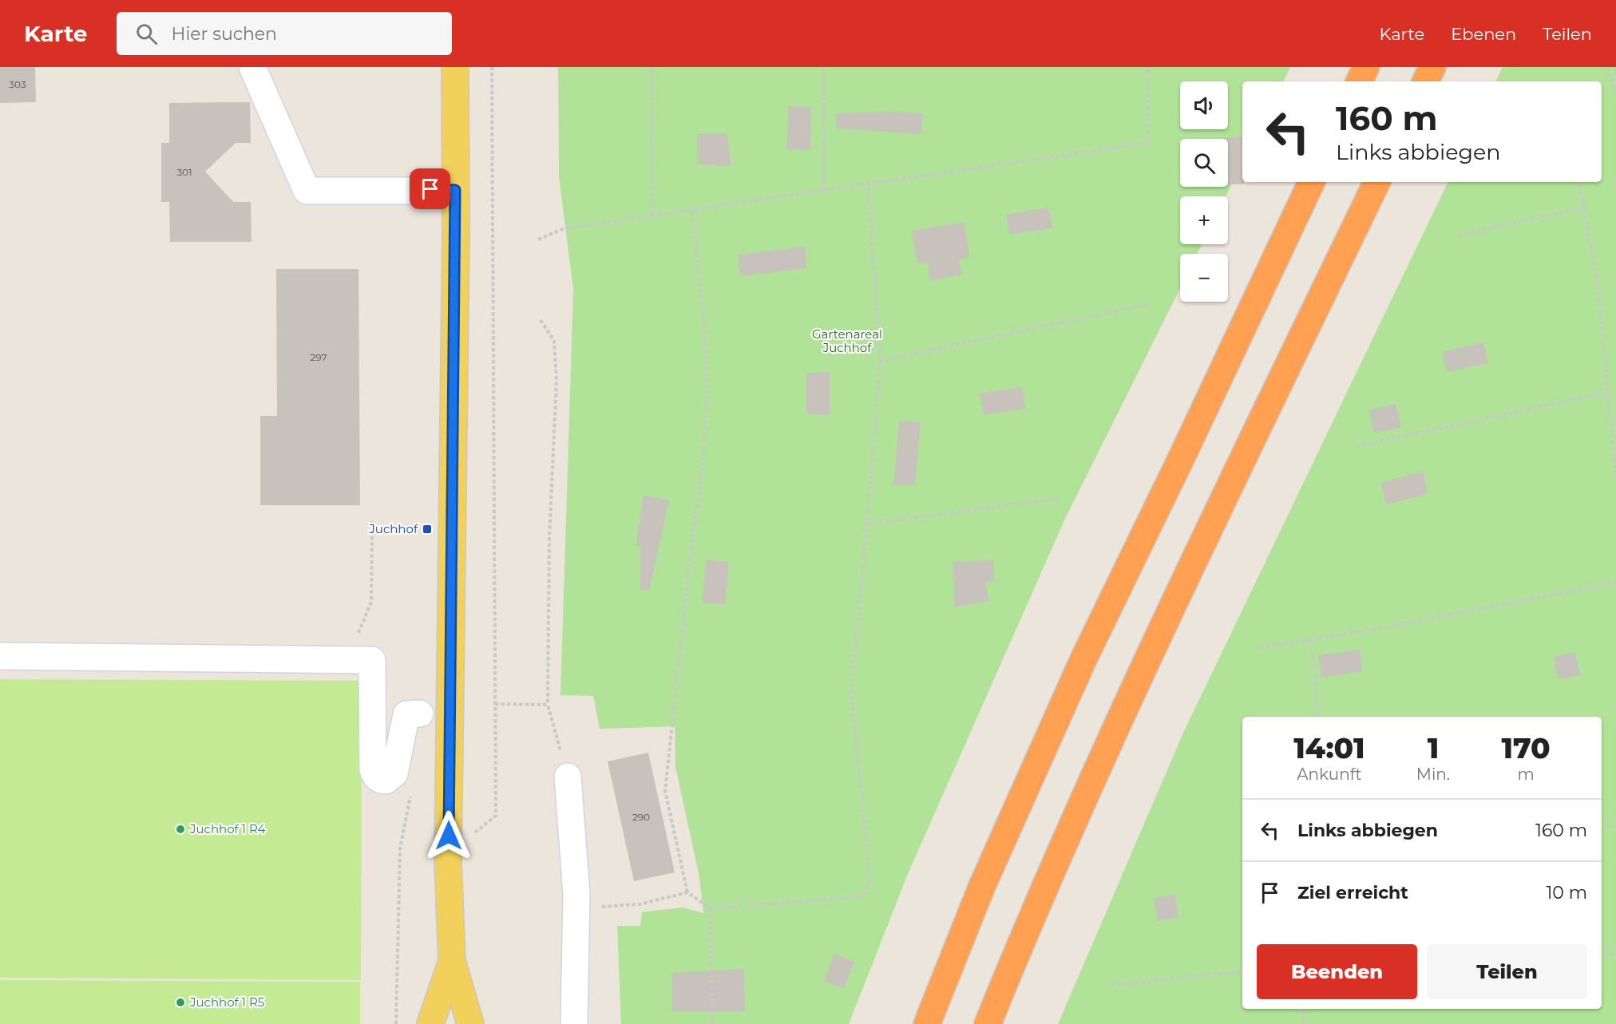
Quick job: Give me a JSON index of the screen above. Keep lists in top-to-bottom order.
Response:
{
  "parks": ["Gartenareal Juchhof"],
  "places": {
    "transit": ["Juchhof"],
    "other": ["Juchhof 1 R4", "Juchhof 1 R5"]
  },
  "house_numbers": [
    "303",
    "301",
    "297",
    "290"
  ],
  "page": {
    "header": "Karte",
    "search": "Hier suchen",
    "nav": ["Karte", "Ebenen", "Teilen"],
    "map_buttons": ["+", "−"],
    "turn": ["160 m", "Links abbiegen"],
    "eta": [
      "14:01",
      "Ankunft",
      "1",
      "Min.",
      "170",
      "m"
    ],
    "list": [
      {
        "name": "Links abbiegen",
        "value": "160 m"
      },
      {
        "name": "Ziel erreicht",
        "value": "10 m"
      }
    ],
    "buttons": ["Beenden", "Teilen"]
  }
}
